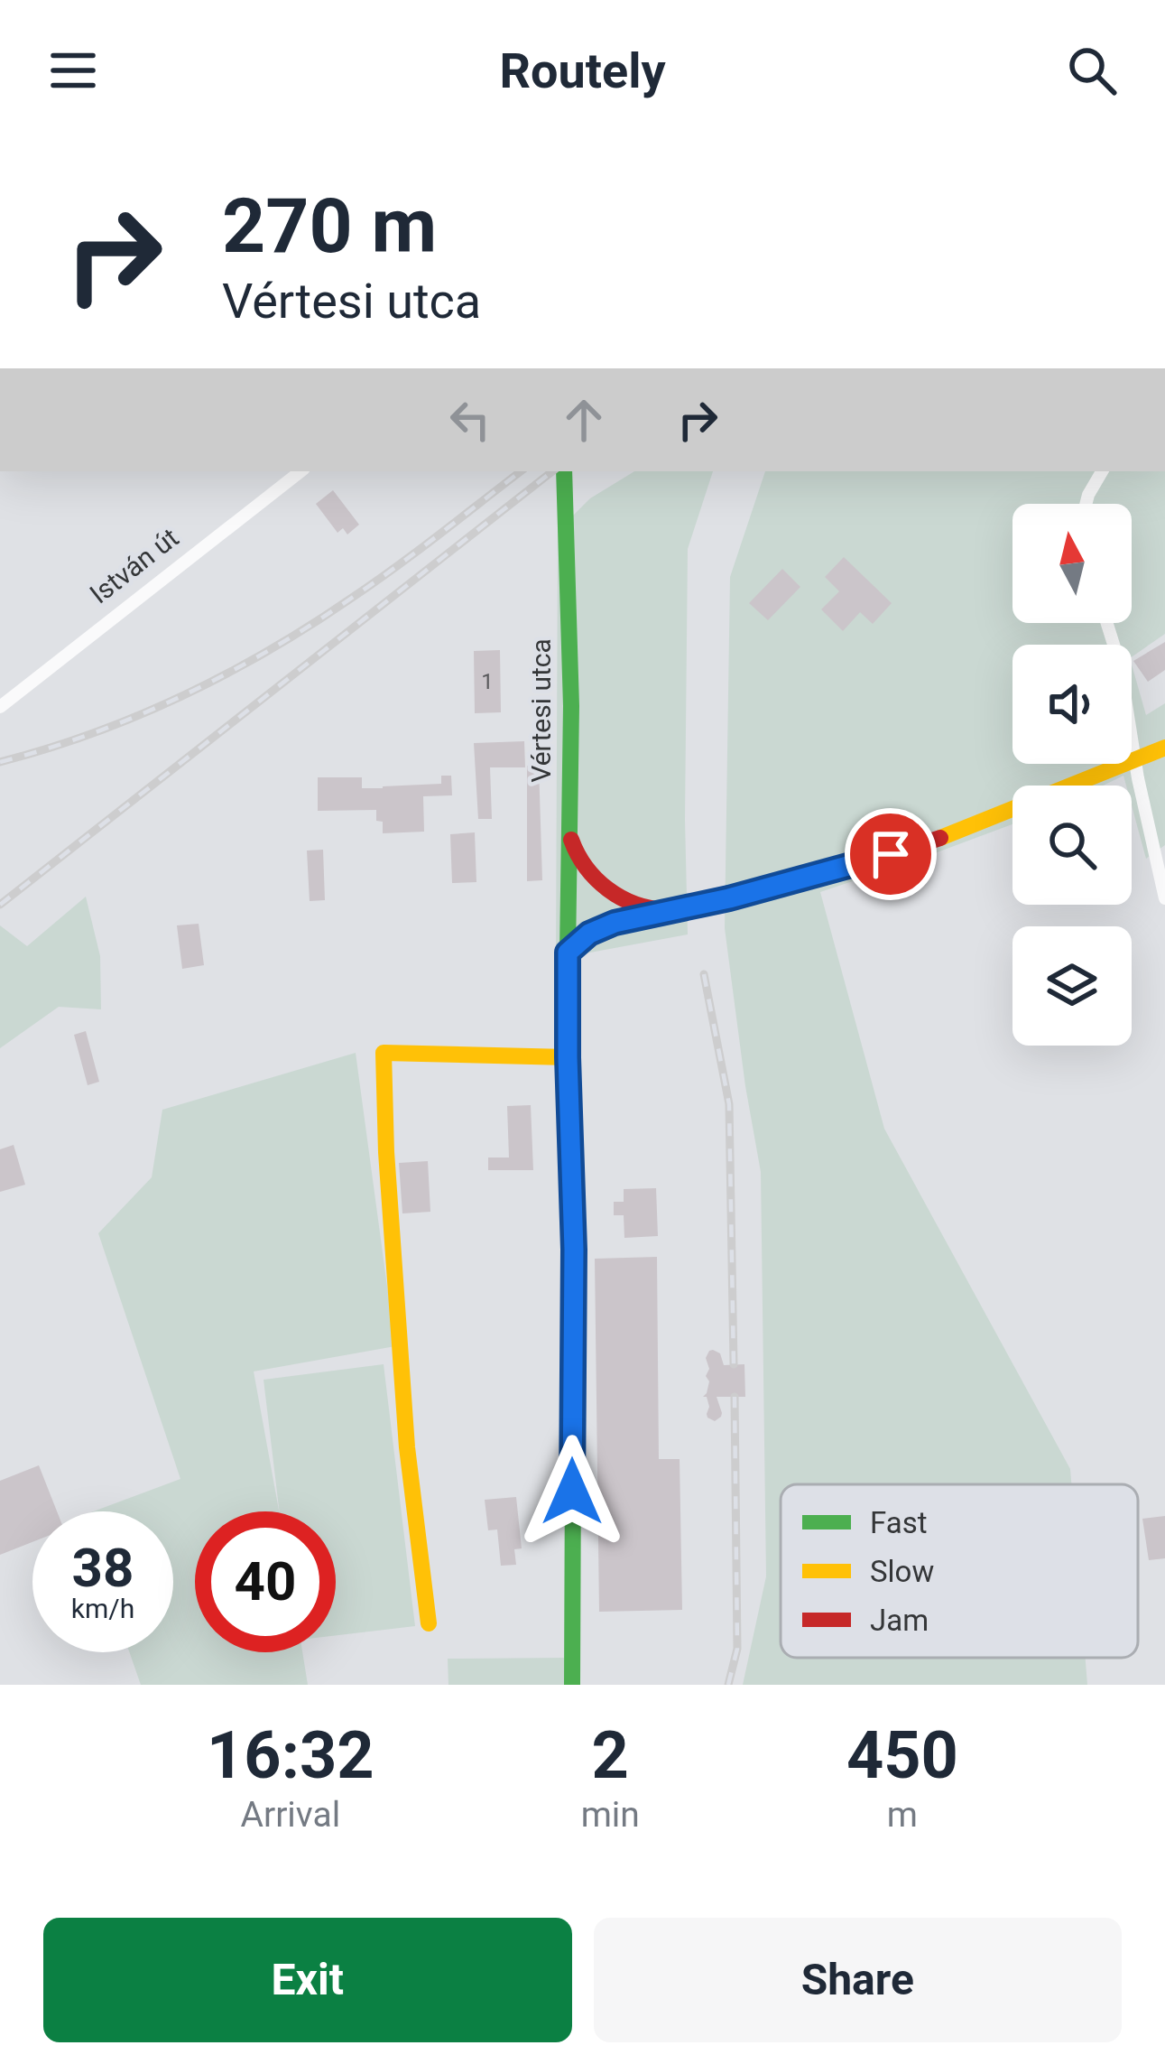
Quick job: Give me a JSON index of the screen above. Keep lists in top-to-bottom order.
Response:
{
  "streets": {
    "street": ["István út", "Vértesi utca"]
  },
  "house_numbers": ["1"],
  "legend": ["Fast", "Slow", "Jam"],
  "north": "top",
  "page": {
    "header": "Routely",
    "turn": ["270 m", "Vértesi utca"],
    "speed": "38 km/h",
    "limit": "40",
    "eta": [
      "16:32",
      "Arrival",
      "2",
      "min",
      "450",
      "m"
    ],
    "buttons": ["Exit", "Share"]
  }
}
